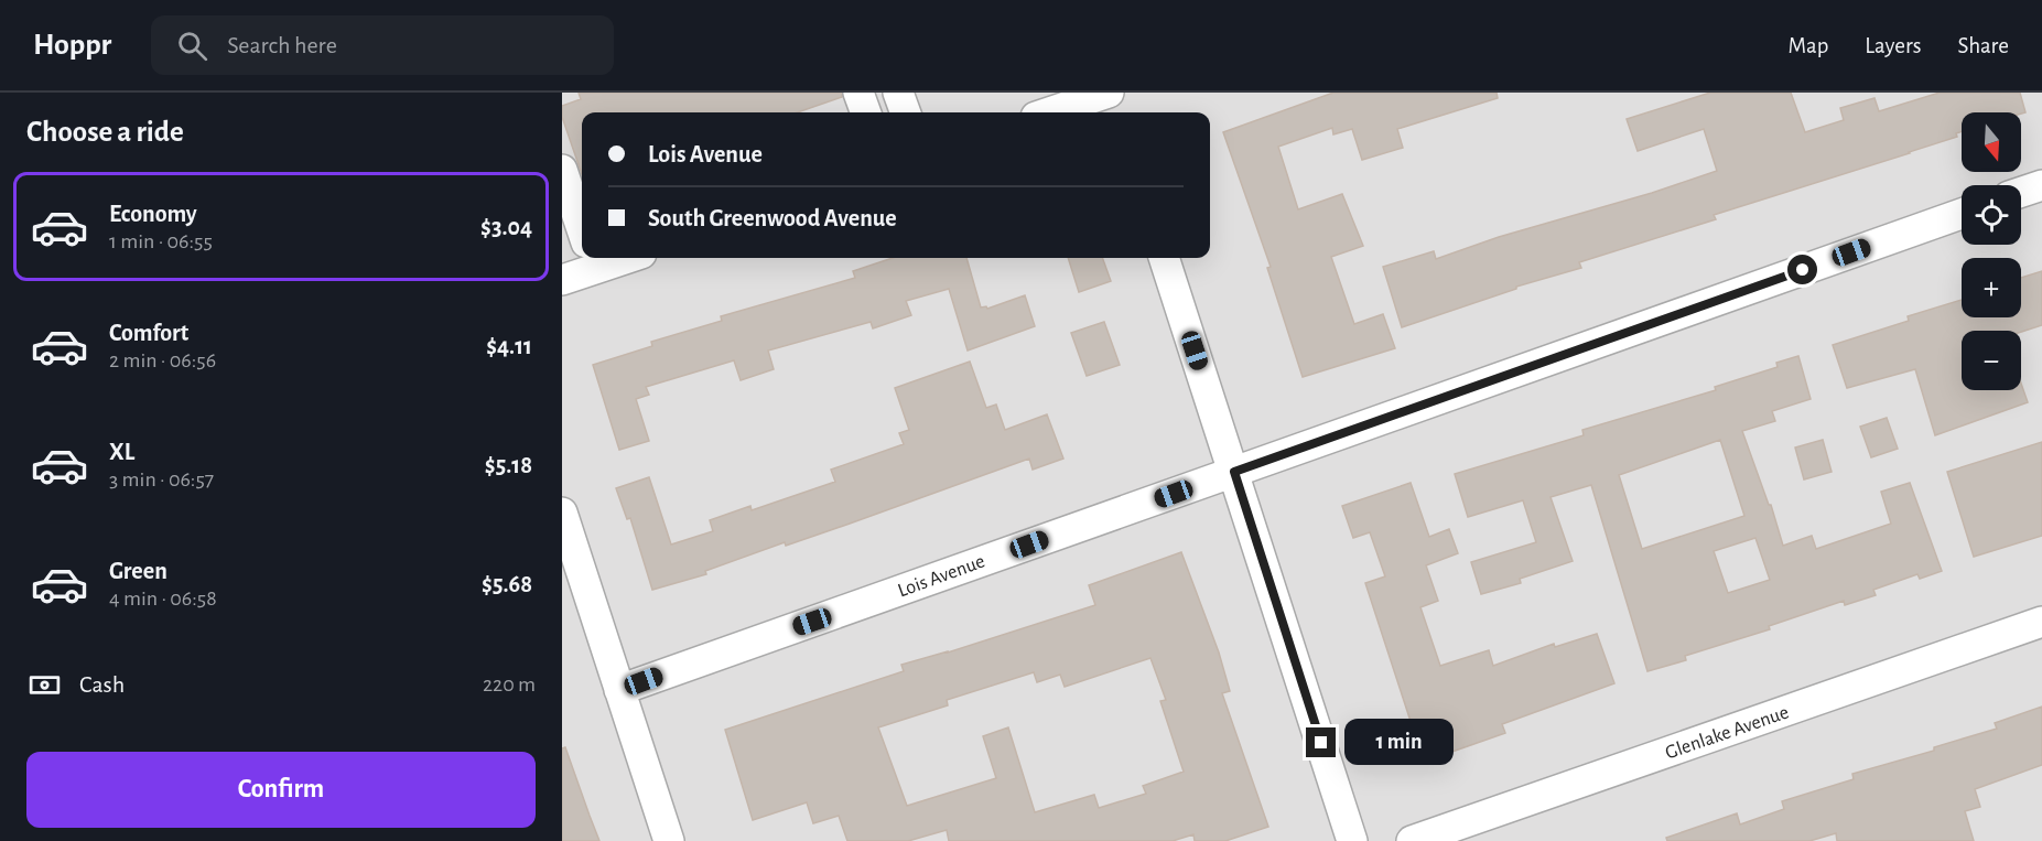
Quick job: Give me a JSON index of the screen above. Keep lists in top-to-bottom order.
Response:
{
  "streets": {
    "street": ["Lois Avenue", "Glenlake Avenue"]
  },
  "north": "bottom",
  "page": {
    "header": "Hoppr",
    "search": "Search here",
    "nav": ["Map", "Layers", "Share"],
    "heading": "Choose a ride",
    "map_buttons": ["+", "−"],
    "banner": ["Lois Avenue", "South Greenwood Avenue"],
    "list": [
      {
        "name": "Economy",
        "note": "1 min · 06:55",
        "value": "$3.04"
      },
      {
        "name": "Comfort",
        "note": "2 min · 06:56",
        "value": "$4.11"
      },
      {
        "name": "XL",
        "note": "3 min · 06:57",
        "value": "$5.18"
      },
      {
        "name": "Green",
        "note": "4 min · 06:58",
        "value": "$5.68"
      }
    ],
    "pay": ["Cash", "220 m"],
    "bubble": "1 min",
    "buttons": "Confirm"
  }
}
